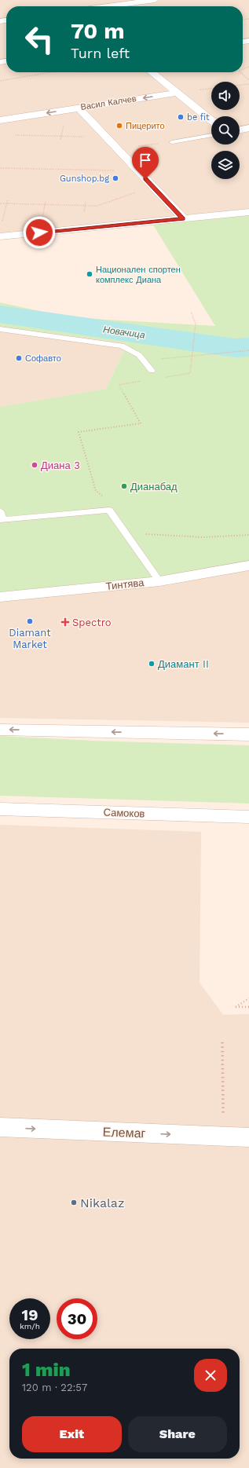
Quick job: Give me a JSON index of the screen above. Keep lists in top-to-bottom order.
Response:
{
  "streets": {
    "street": [
      "Васил Калчев",
      "Тинтява",
      "Самоков",
      "Елемаг"
    ]
  },
  "one_way": ["Елемаг"],
  "water": ["Новачица"],
  "places": {
    "other": [
      "be fit",
      "Пицерито",
      "Gunshop.bg",
      "Национален спортен комплекс Диана",
      "Софавто",
      "Диана 3",
      "Дианабад",
      "Diamant Market",
      "Диамант II",
      "Nikalaz"
    ],
    "health": ["Spectro"]
  },
  "page": {
    "turn": ["70 m", "Turn left"],
    "speed": "19 km/h",
    "limit": "30",
    "heading": ["1 min", "120 m · 22:57"],
    "buttons": ["Exit", "Share"]
  }
}
